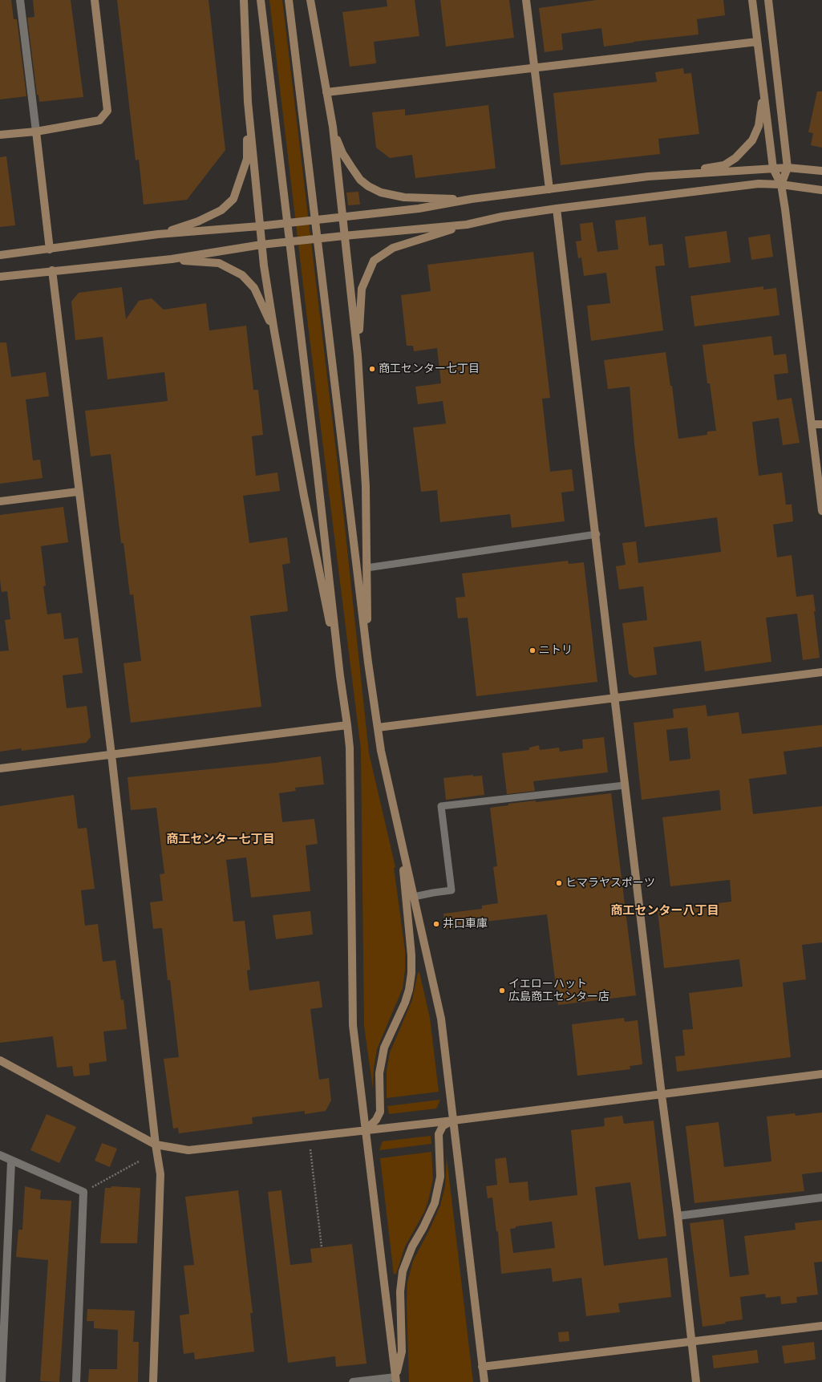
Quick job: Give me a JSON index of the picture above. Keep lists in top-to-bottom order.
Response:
{
  "districts": ["商工センター七丁目", "商工センター八丁目"],
  "places": [
    "商工センター七丁目",
    "ニトリ",
    "ヒマラヤスポーツ",
    "井口車庫",
    "イエローハット 広島商工センター店"
  ]
}
